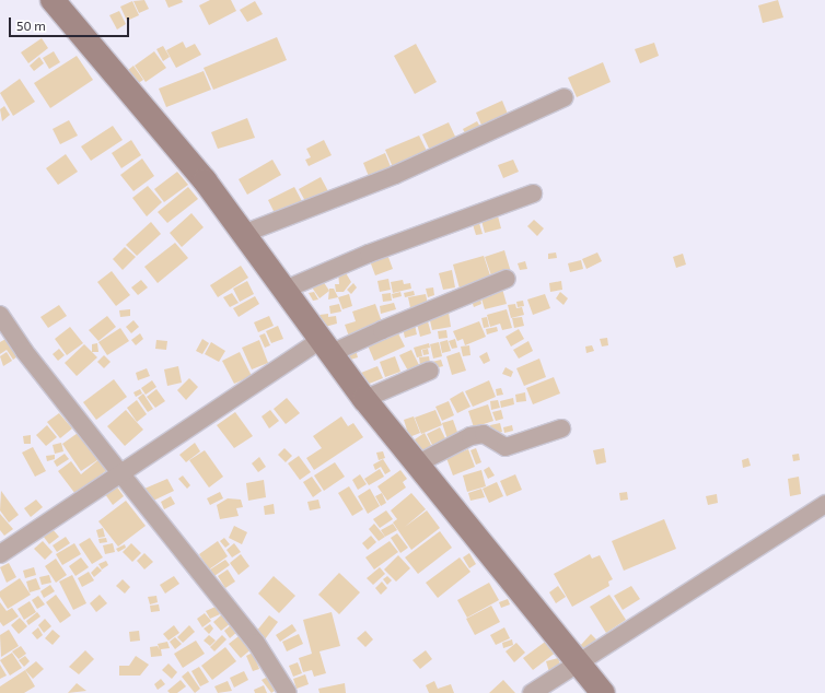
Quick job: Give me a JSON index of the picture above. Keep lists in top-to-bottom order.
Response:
{
  "scale_bar": "50 m"
}
